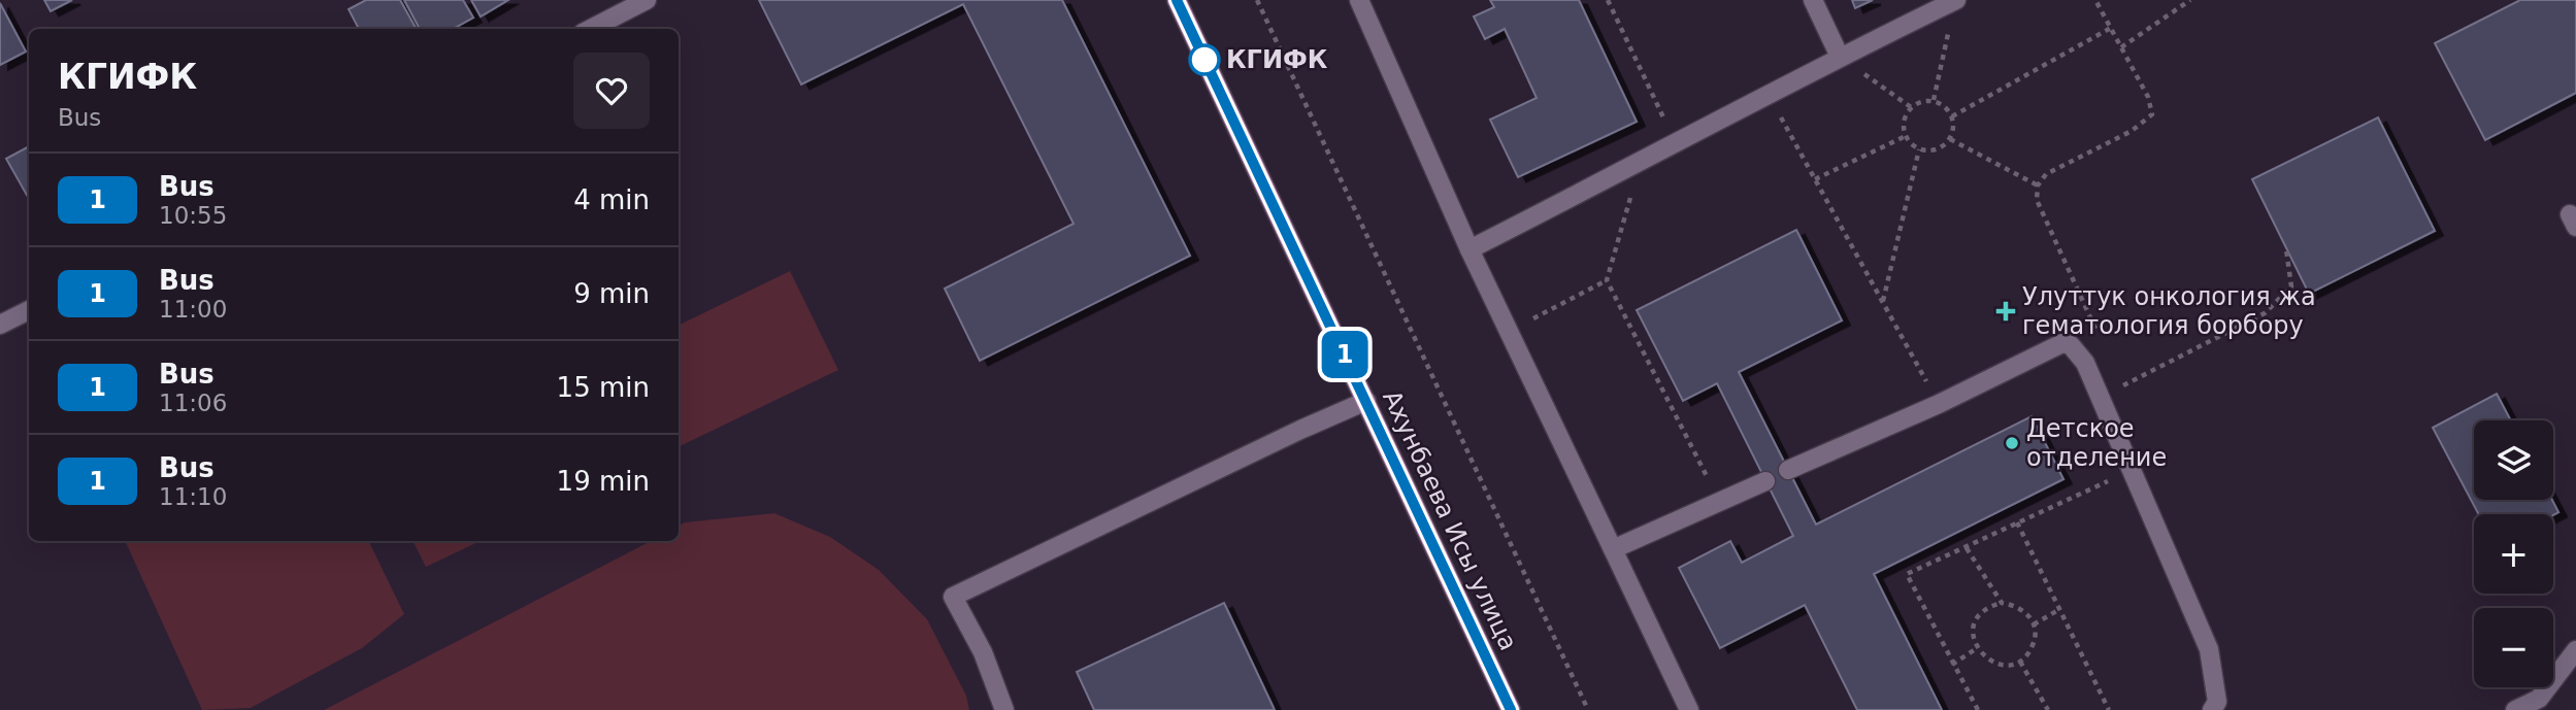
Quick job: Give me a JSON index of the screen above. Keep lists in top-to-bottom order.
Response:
{
  "streets": {
    "main road": ["Ахунбаева Исы улица"]
  },
  "places": {
    "other": ["КГИФК", "Детское отделение"],
    "health": ["Улуттук онкология жа гематология борбору"]
  },
  "lines": ["bus line 1"],
  "page": {
    "on_map": "1",
    "heading": ["КГИФК", "Bus"],
    "list": [
      {
        "mark": "1",
        "name": "Bus",
        "note": "10:55",
        "value": "4 min"
      },
      {
        "mark": "1",
        "name": "Bus",
        "note": "11:00",
        "value": "9 min"
      },
      {
        "mark": "1",
        "name": "Bus",
        "note": "11:06",
        "value": "15 min"
      },
      {
        "mark": "1",
        "name": "Bus",
        "note": "11:10",
        "value": "19 min"
      }
    ],
    "map_buttons": ["+", "−"]
  }
}
